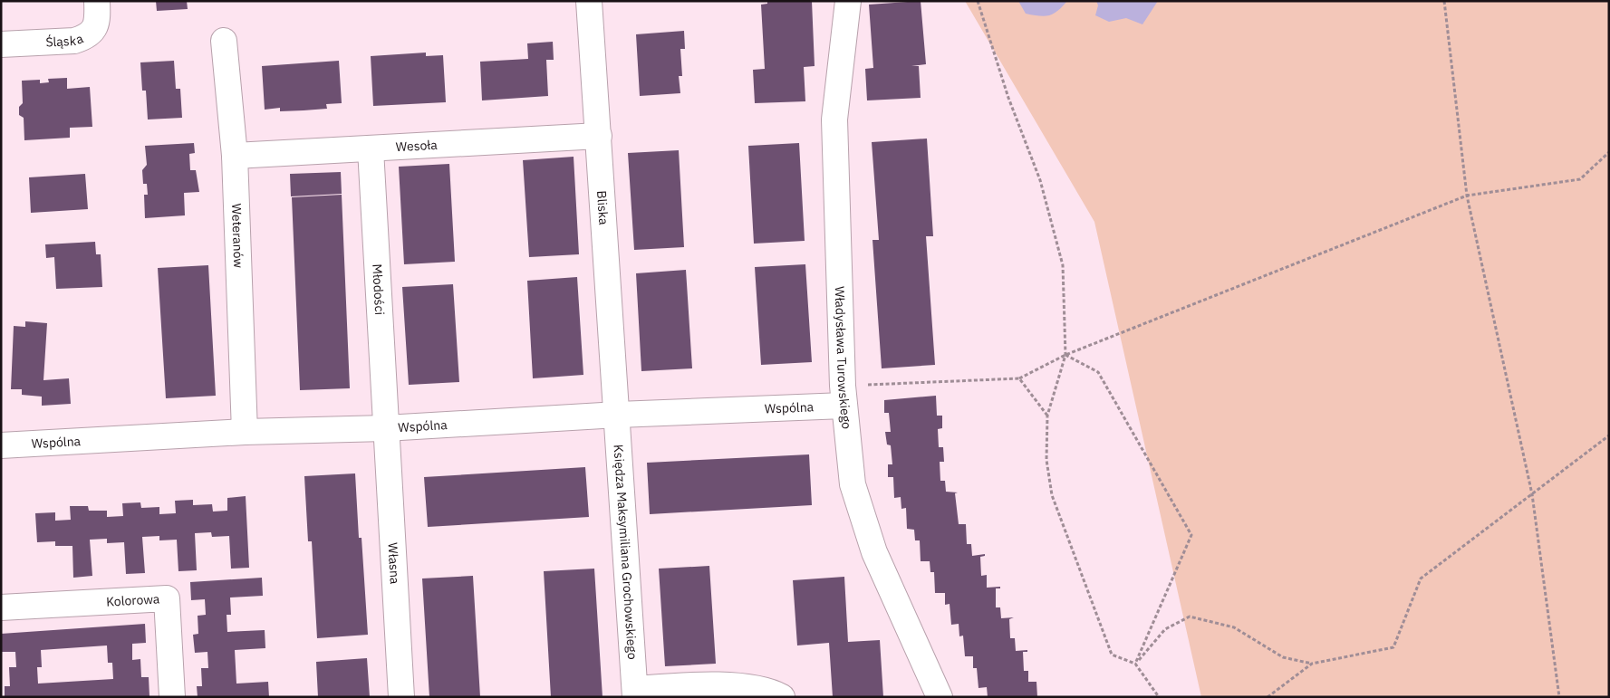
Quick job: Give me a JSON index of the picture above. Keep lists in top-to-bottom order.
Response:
{
  "streets": {
    "street": [
      "Śląska",
      "Wesoła",
      "Bliska",
      "Weteranów",
      "Młodości",
      "Władysława Turowskiego",
      "Wspólna",
      "Księdza Maksymiliana Grochowskiego",
      "Własna",
      "Kolorowa"
    ]
  },
  "crossings": [
    ["Wesoła", "Bliska"],
    ["Wesoła", "Weteranów"],
    ["Wesoła", "Młodości"],
    ["Bliska", "Wspólna"],
    ["Bliska", "Księdza Maksymiliana Grochowskiego"],
    ["Weteranów", "Wspólna"],
    ["Młodości", "Wspólna"],
    ["Młodości", "Własna"],
    ["Władysława Turowskiego", "Wspólna"],
    ["Wspólna", "Księdza Maksymiliana Grochowskiego"],
    ["Wspólna", "Własna"]
  ]
}
